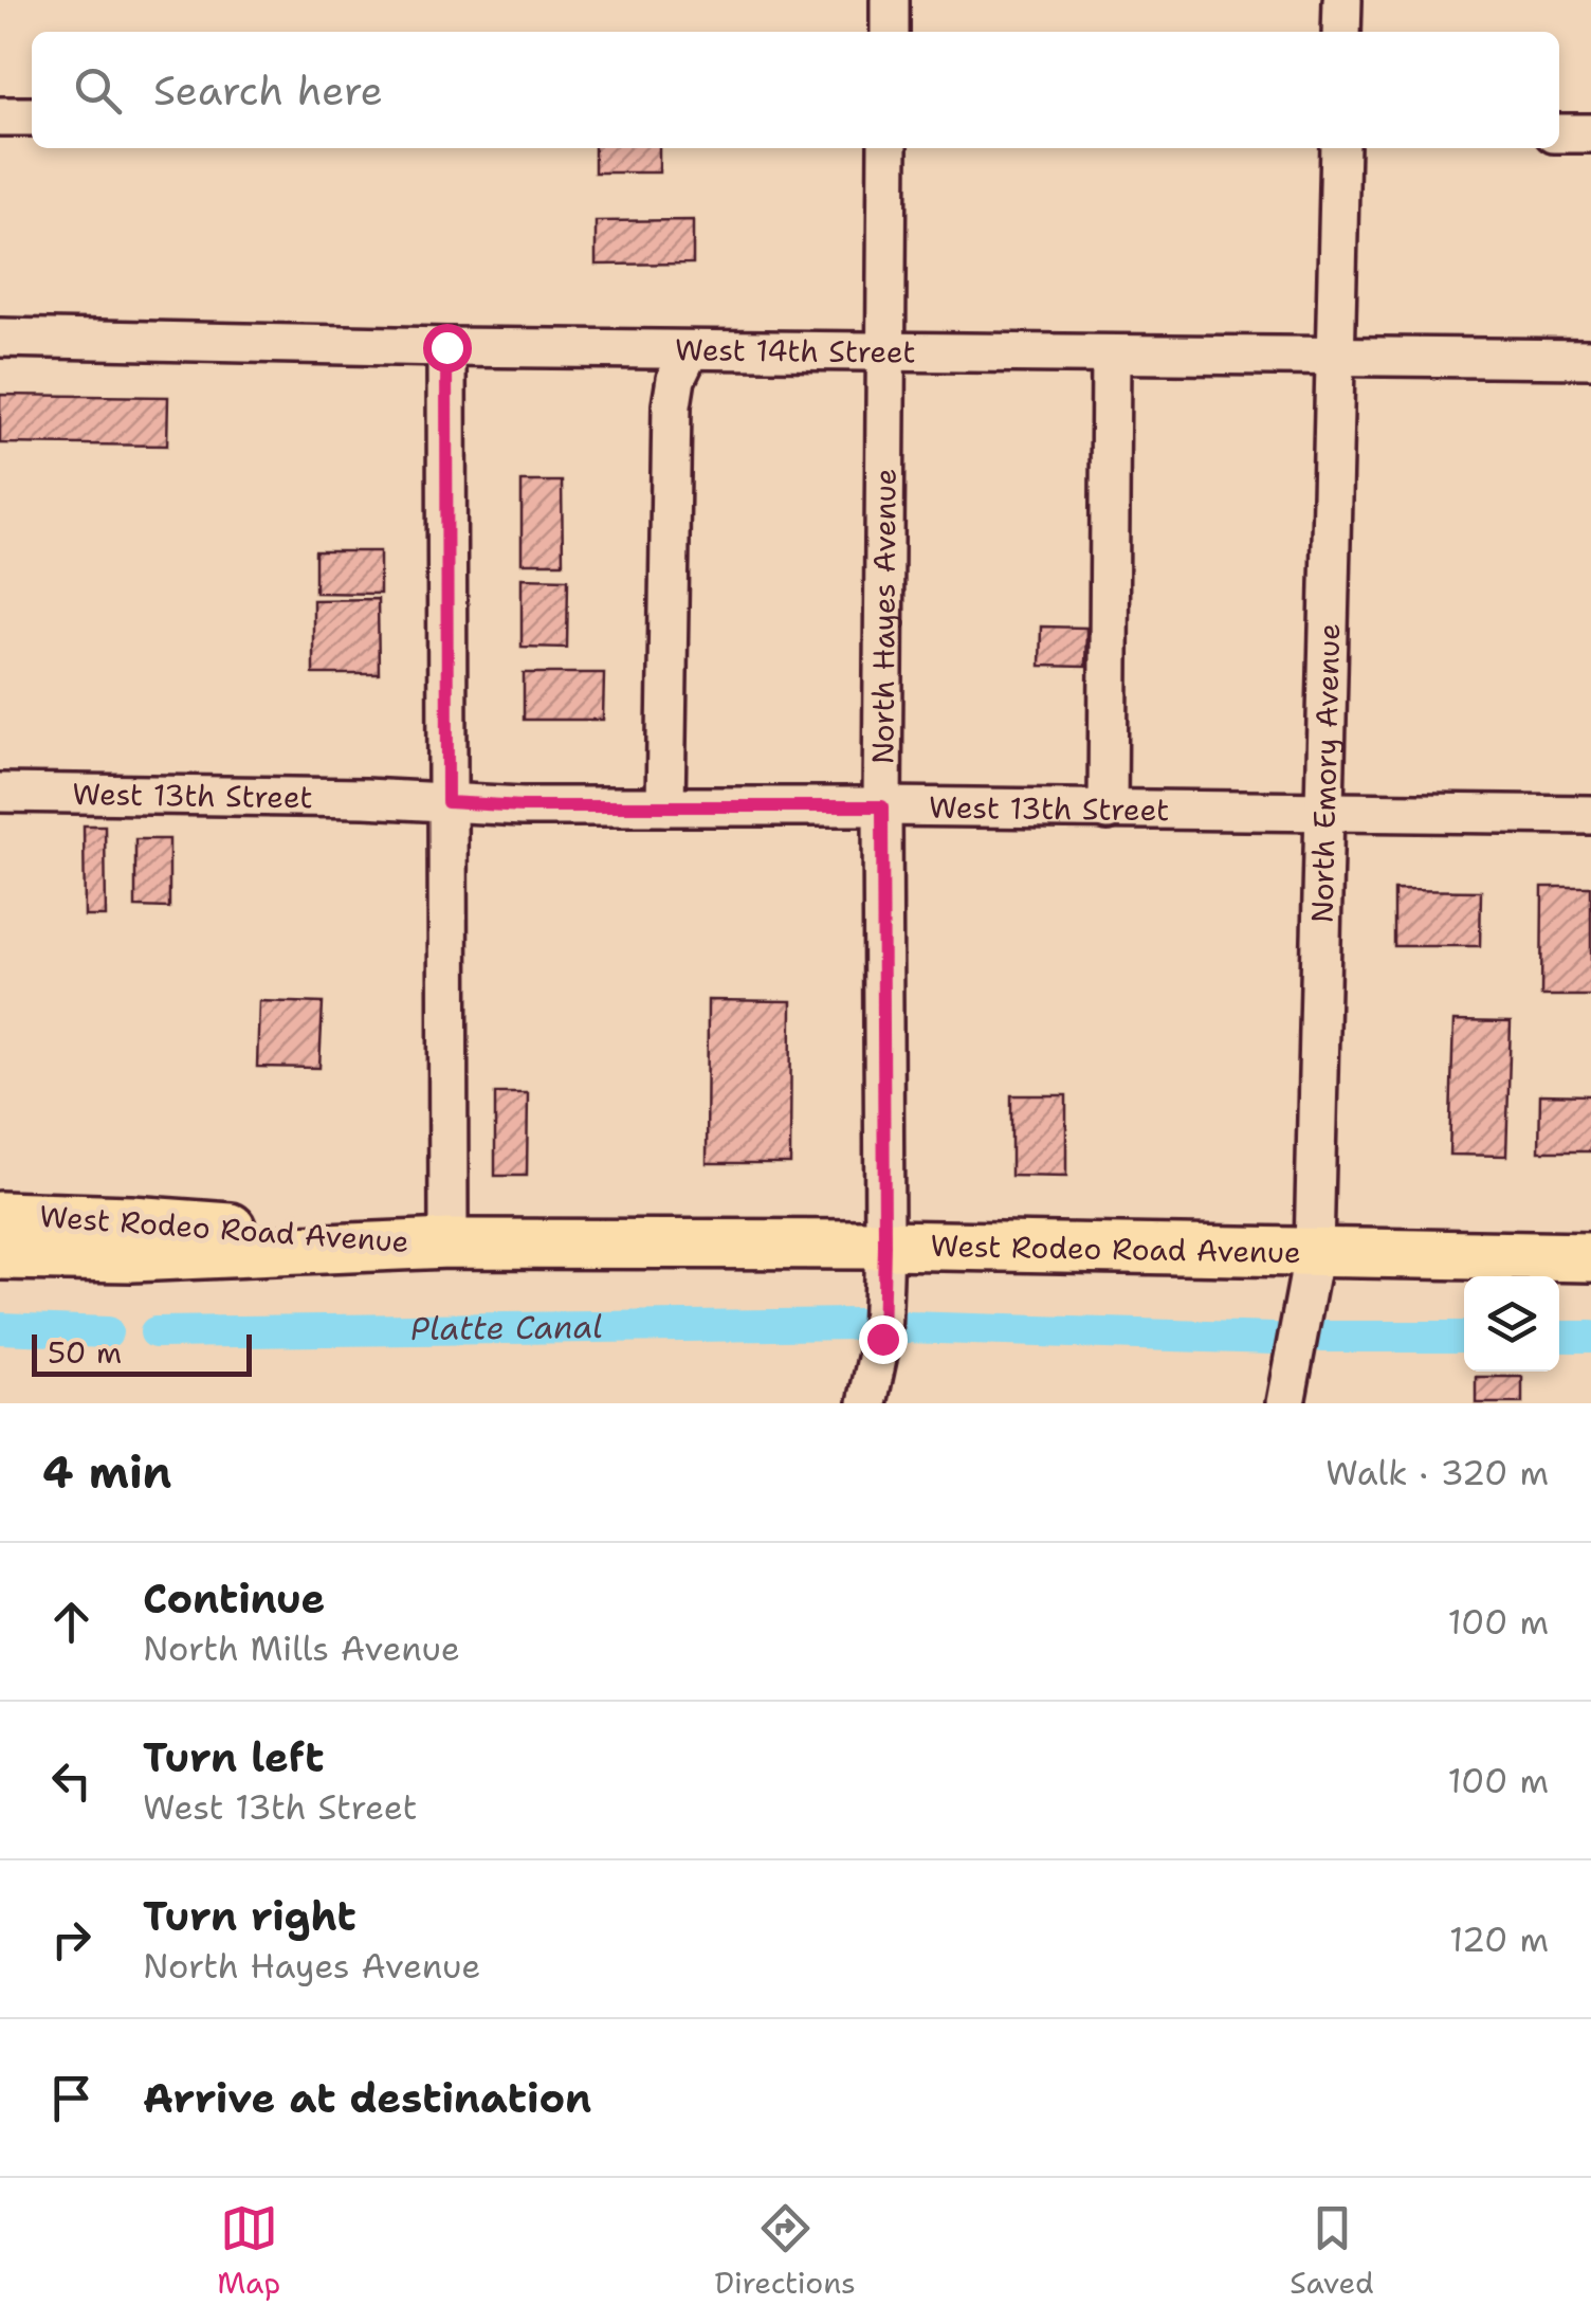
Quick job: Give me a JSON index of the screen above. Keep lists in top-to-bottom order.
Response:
{
  "streets": {
    "main road": ["West Rodeo Road Avenue"],
    "street": [
      "West 14th Street",
      "North Hayes Avenue",
      "North Emory Avenue",
      "West 13th Street"
    ]
  },
  "crossings": [
    ["West 14th Street", "North Hayes Avenue"],
    ["West 14th Street", "North Emory Avenue"],
    ["North Hayes Avenue", "West 13th Street"],
    ["North Hayes Avenue", "West Rodeo Road Avenue"],
    ["North Emory Avenue", "West 13th Street"],
    ["North Emory Avenue", "West Rodeo Road Avenue"]
  ],
  "water": ["Platte Canal"],
  "scale_bar": "50 m",
  "page": {
    "search": "Search here",
    "scale": "50 m",
    "heading": ["4 min", "Walk · 320 m"],
    "list": [
      ["Continue", "North Mills Avenue", "100 m"],
      ["Turn left", "West 13th Street", "100 m"],
      ["Turn right", "North Hayes Avenue", "120 m"],
      "Arrive at destination"
    ],
    "nav": ["Map", "Directions", "Saved"]
  }
}
